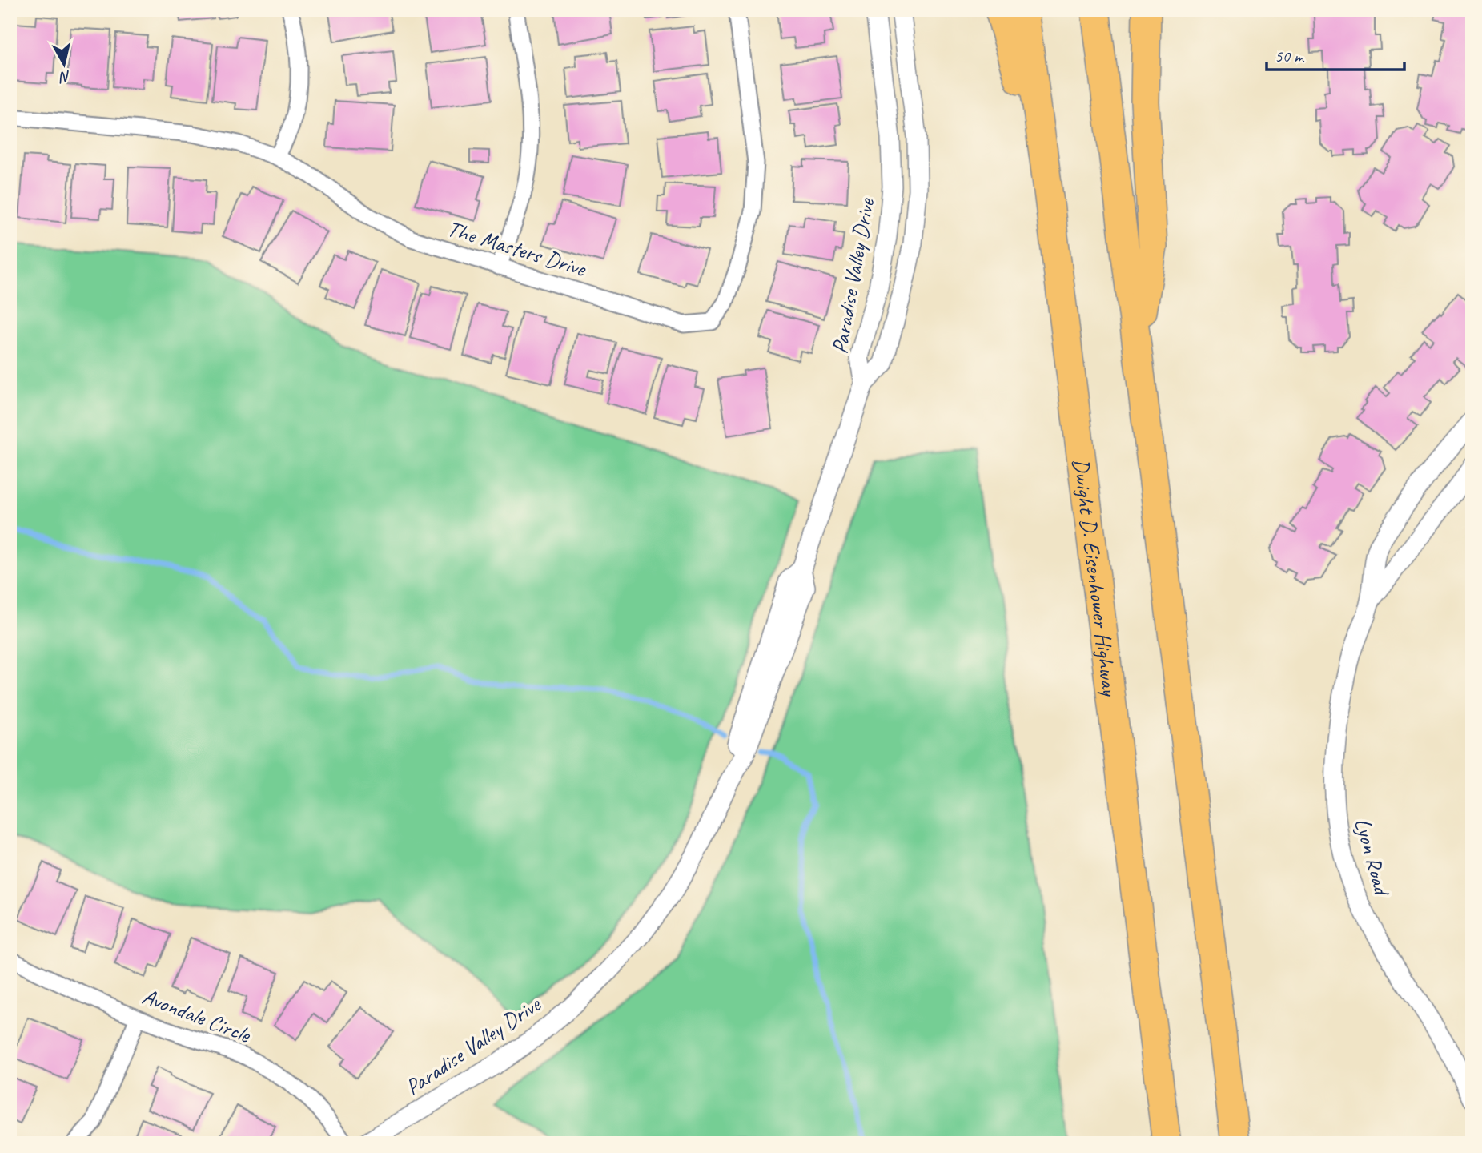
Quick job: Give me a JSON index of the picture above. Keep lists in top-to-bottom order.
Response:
{
  "streets": {
    "highway": ["Dwight D. Eisenhower Highway"],
    "street": [
      "The Masters Drive",
      "Paradise Valley Drive",
      "Lyon Road",
      "Avondale Circle"
    ]
  },
  "scale_bar": "50 m",
  "north": "bottom"
}
